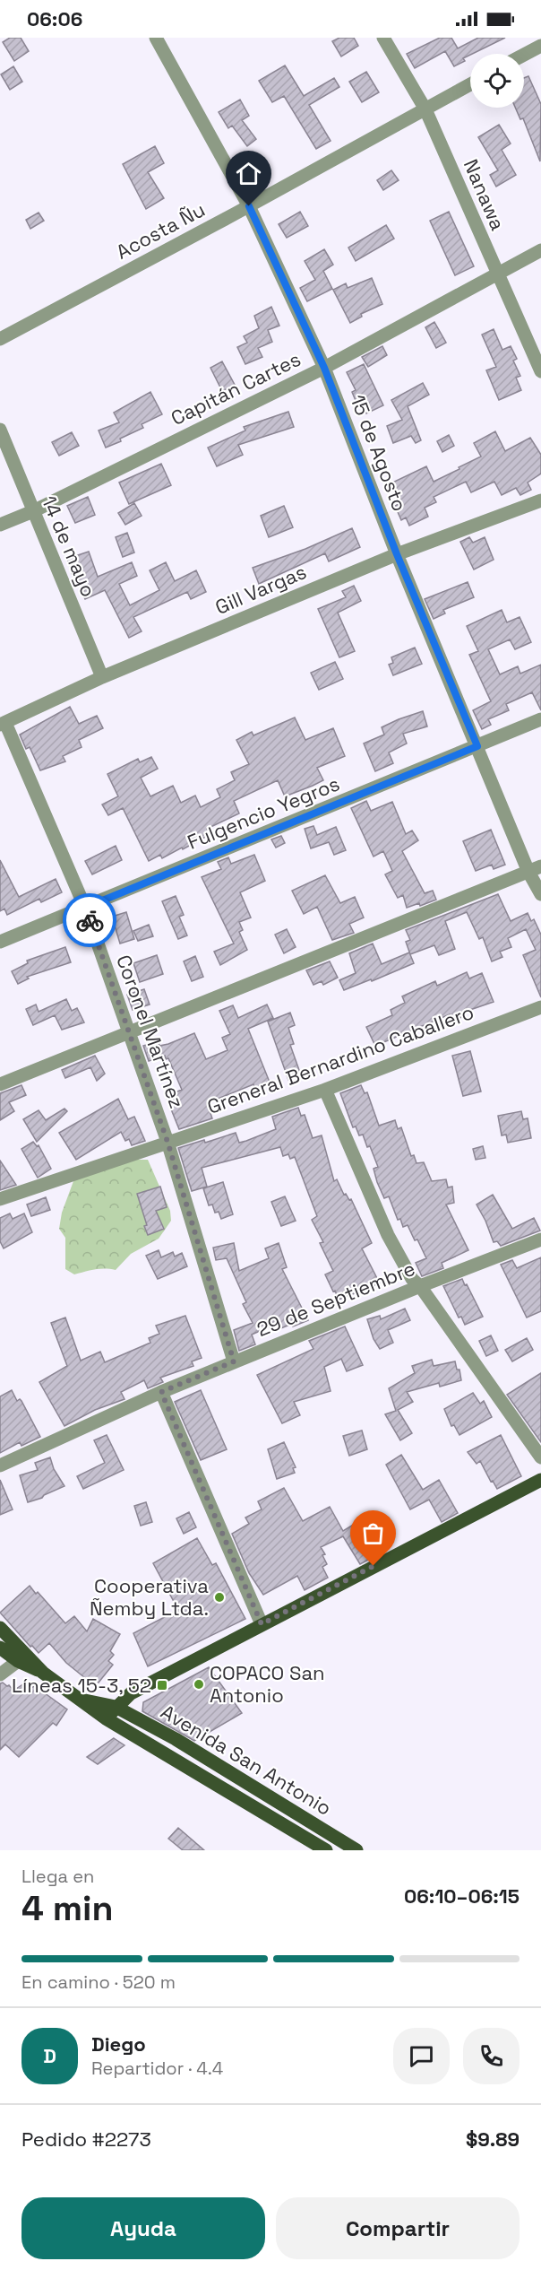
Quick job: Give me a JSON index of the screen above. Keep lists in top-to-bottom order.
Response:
{
  "streets": {
    "main road": ["Avenida San Antonio"],
    "street": [
      "Nanawa",
      "Acosta Ñu",
      "Capitán Cartes",
      "15 de Agosto",
      "14 de mayo",
      "Gill Vargas",
      "Fulgencio Yegros",
      "Coronel Martínez",
      "Greneral Bernardino Caballero",
      "29 de Septiembre"
    ]
  },
  "crossings": [
    ["Nanawa", "Acosta Ñu"],
    ["Nanawa", "Capitán Cartes"],
    ["Acosta Ñu", "15 de Agosto"],
    ["Capitán Cartes", "15 de Agosto"],
    ["Capitán Cartes", "14 de mayo"],
    ["15 de Agosto", "Gill Vargas"],
    ["15 de Agosto", "Fulgencio Yegros"],
    ["14 de mayo", "Gill Vargas"],
    ["Gill Vargas", "Coronel Martínez"],
    ["Fulgencio Yegros", "Coronel Martínez"],
    ["Coronel Martínez", "Greneral Bernardino Caballero"],
    ["Coronel Martínez", "29 de Septiembre"]
  ],
  "places": {
    "other": ["Cooperativa Ñemby Ltda.", "COPACO San Antonio"],
    "transit": ["Líneas 15-3, 52"]
  },
  "page": {
    "status": "06:06",
    "heading": ["4 min", "Llega en", "06:10–06:15"],
    "panel": [
      "Diego",
      "Repartidor · 4.4",
      "Pedido #2273",
      "$9.89"
    ],
    "bar": "En camino · 520 m",
    "round": "D",
    "buttons": ["Ayuda", "Compartir"]
  }
}
